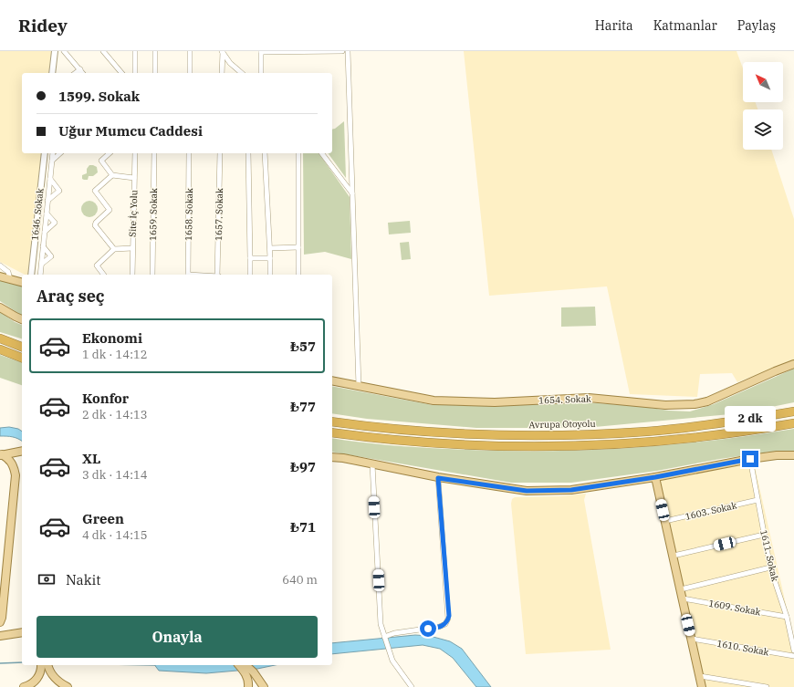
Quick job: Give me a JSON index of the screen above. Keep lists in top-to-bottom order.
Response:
{
  "streets": {
    "highway": ["Avrupa Otoyolu"],
    "main road": ["1654. Sokak"],
    "street": [
      "Site İç Yolu",
      "1646. Sokak",
      "1659. Sokak",
      "1658. Sokak",
      "1657. Sokak",
      "1603. Sokak",
      "1611. Sokak",
      "1609. Sokak",
      "1610. Sokak"
    ]
  },
  "crossings": [
    ["1603. Sokak", "1611. Sokak"],
    ["1611. Sokak", "1609. Sokak"]
  ],
  "north": "top left",
  "page": {
    "header": "Ridey",
    "nav": ["Harita", "Katmanlar", "Paylaş"],
    "banner": ["1599. Sokak", "Uğur Mumcu Caddesi"],
    "heading": "Araç seç",
    "list": [
      {
        "name": "Ekonomi",
        "note": "1 dk · 14:12",
        "value": "₺57"
      },
      {
        "name": "Konfor",
        "note": "2 dk · 14:13",
        "value": "₺77"
      },
      {
        "name": "XL",
        "note": "3 dk · 14:14",
        "value": "₺97"
      },
      {
        "name": "Green",
        "note": "4 dk · 14:15",
        "value": "₺71"
      }
    ],
    "bubble": "2 dk",
    "pay": ["Nakit", "640 m"],
    "buttons": "Onayla"
  }
}
